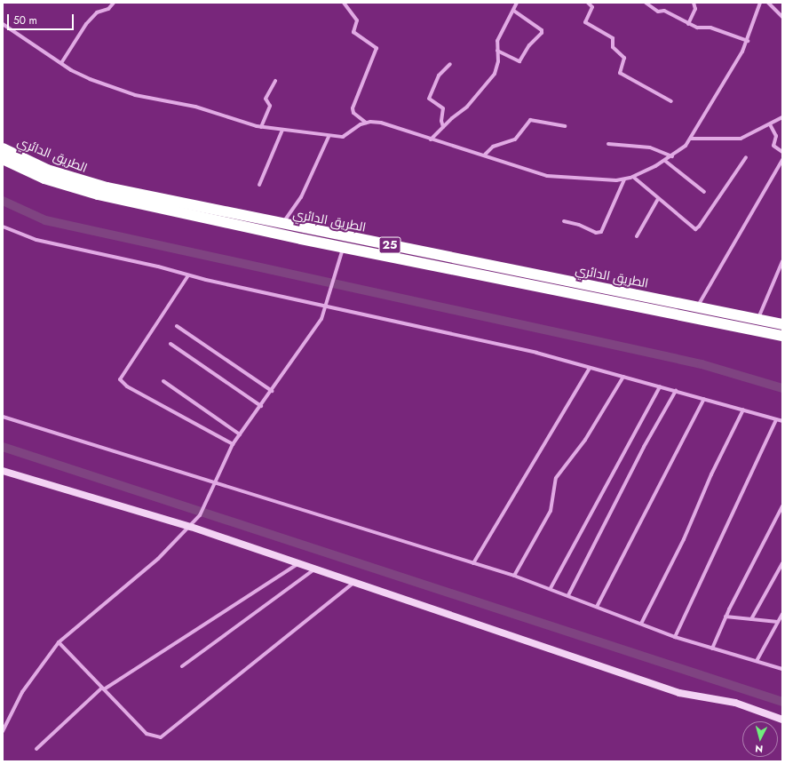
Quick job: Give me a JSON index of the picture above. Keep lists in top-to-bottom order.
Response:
{
  "streets": {
    "highway": ["الطريق الدائري", "25"]
  },
  "scale_bar": "50 m",
  "north": "bottom"
}
